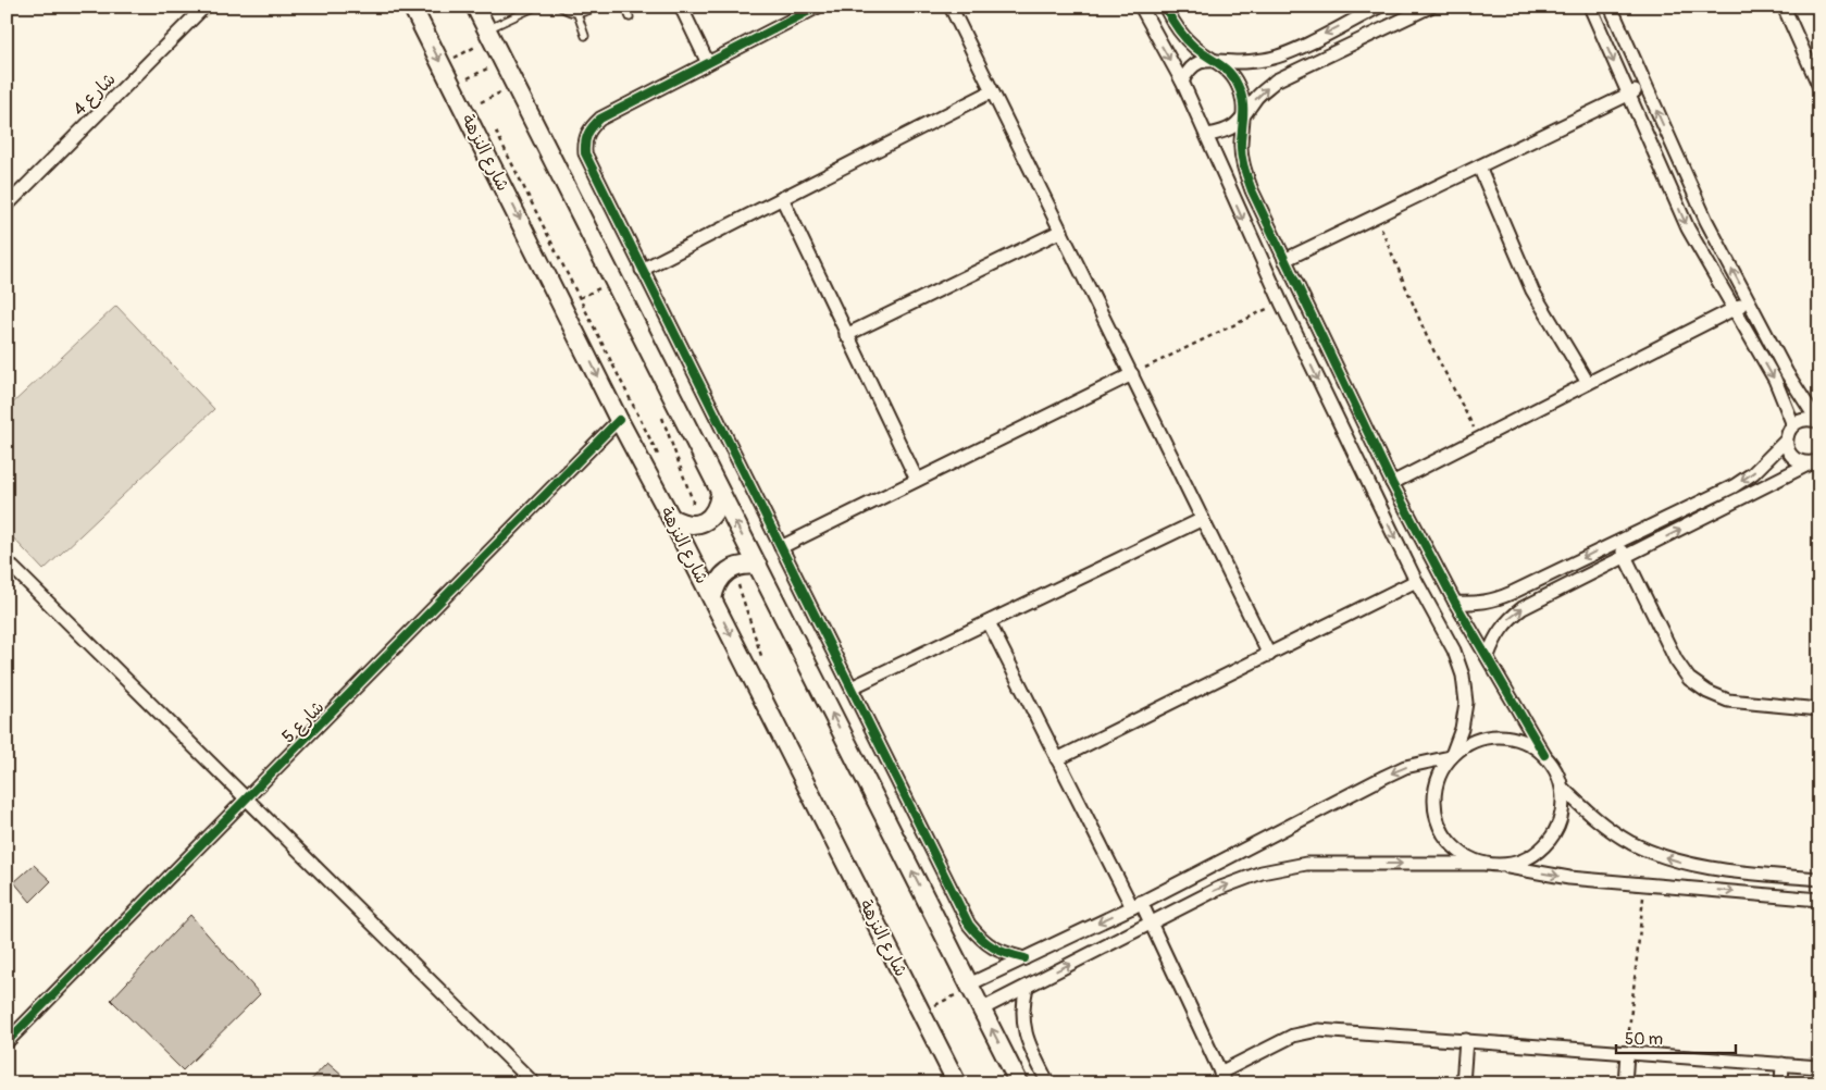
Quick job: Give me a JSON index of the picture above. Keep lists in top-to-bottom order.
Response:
{
  "streets": {
    "main road": ["شارع النزهة"],
    "street": ["شارع 4", "شارع 5"]
  },
  "crossings": [
    ["شارع النزهة", "شارع 5"]
  ],
  "scale_bar": "50 m"
}
